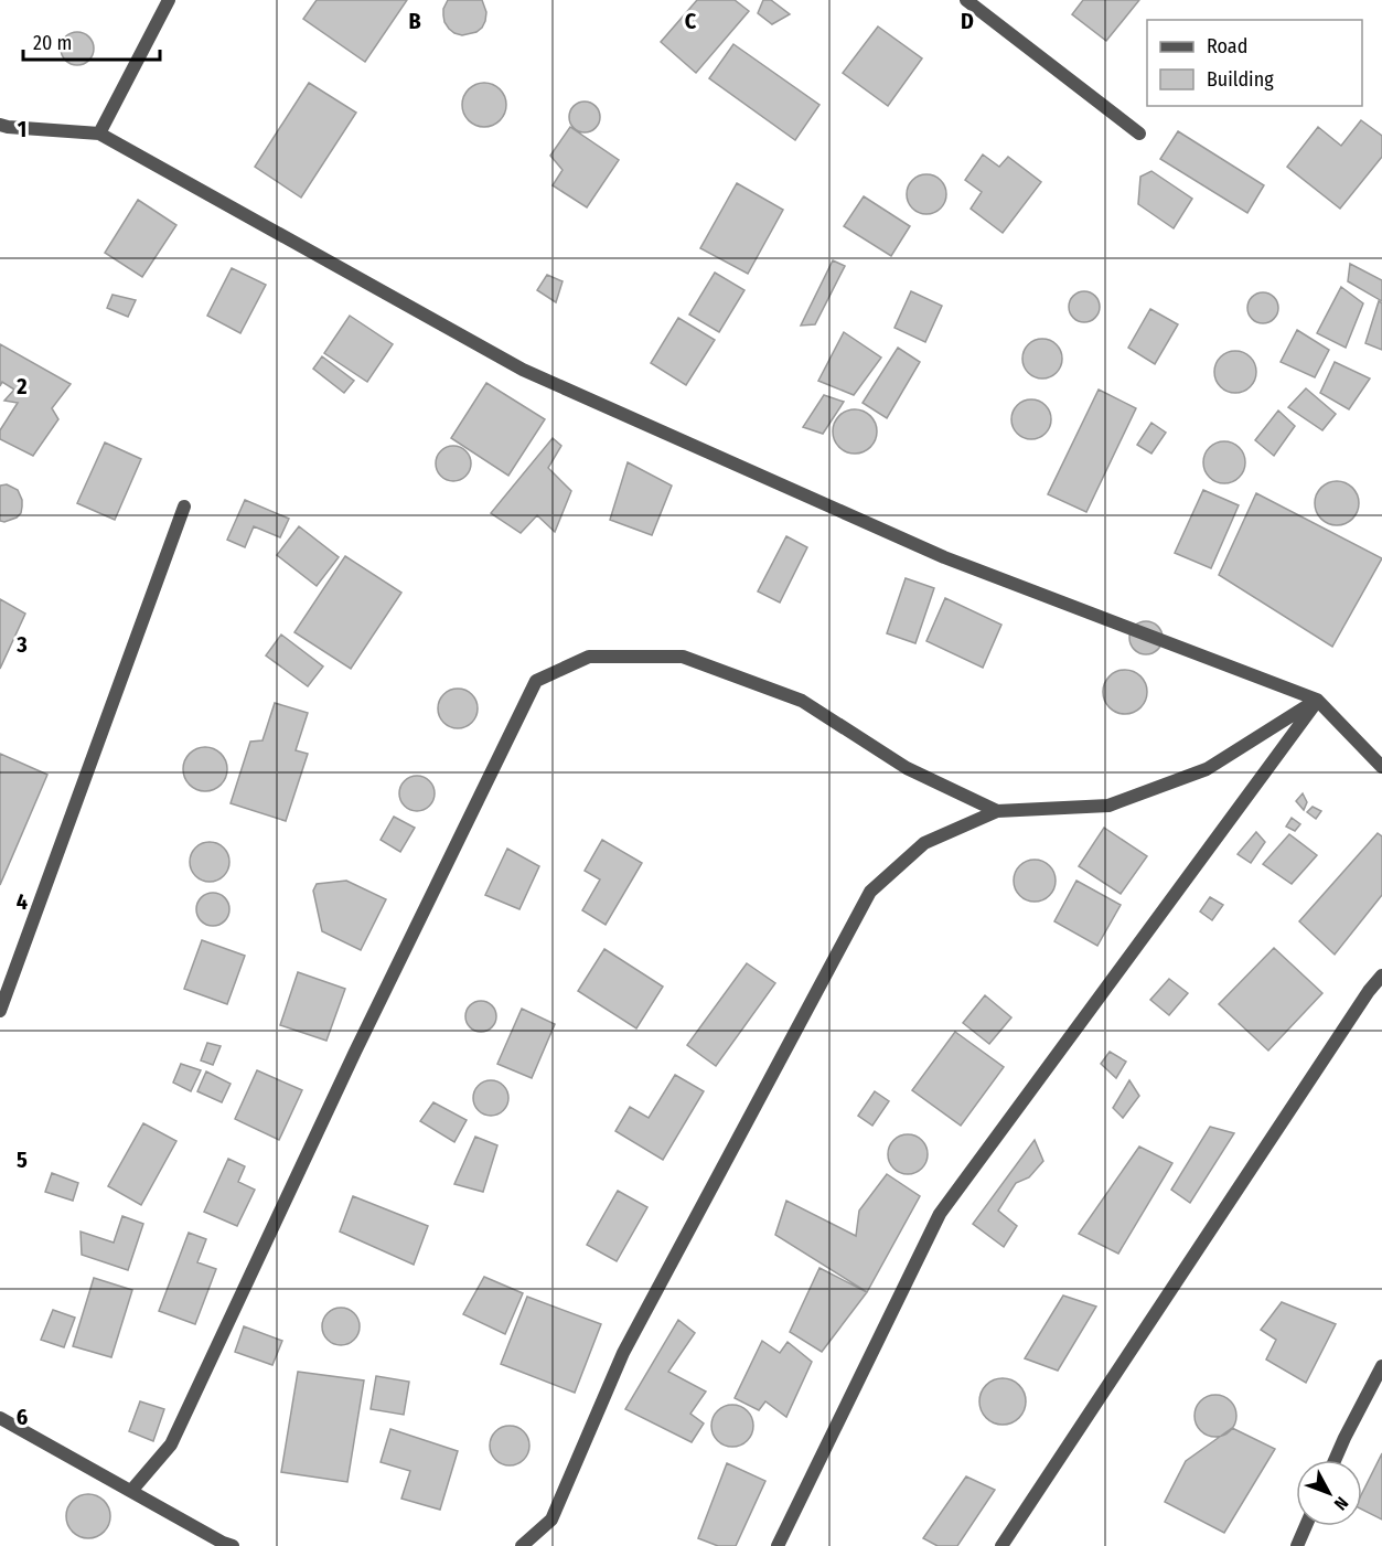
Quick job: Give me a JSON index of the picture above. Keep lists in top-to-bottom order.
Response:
{
  "legend": ["Road", "Building"],
  "scale_bar": "20 m",
  "north": "bottom right",
  "grid": {
    "columns": ["B", "C", "D"],
    "rows": [
      "1",
      "2",
      "3",
      "4",
      "5",
      "6"
    ]
  }
}
